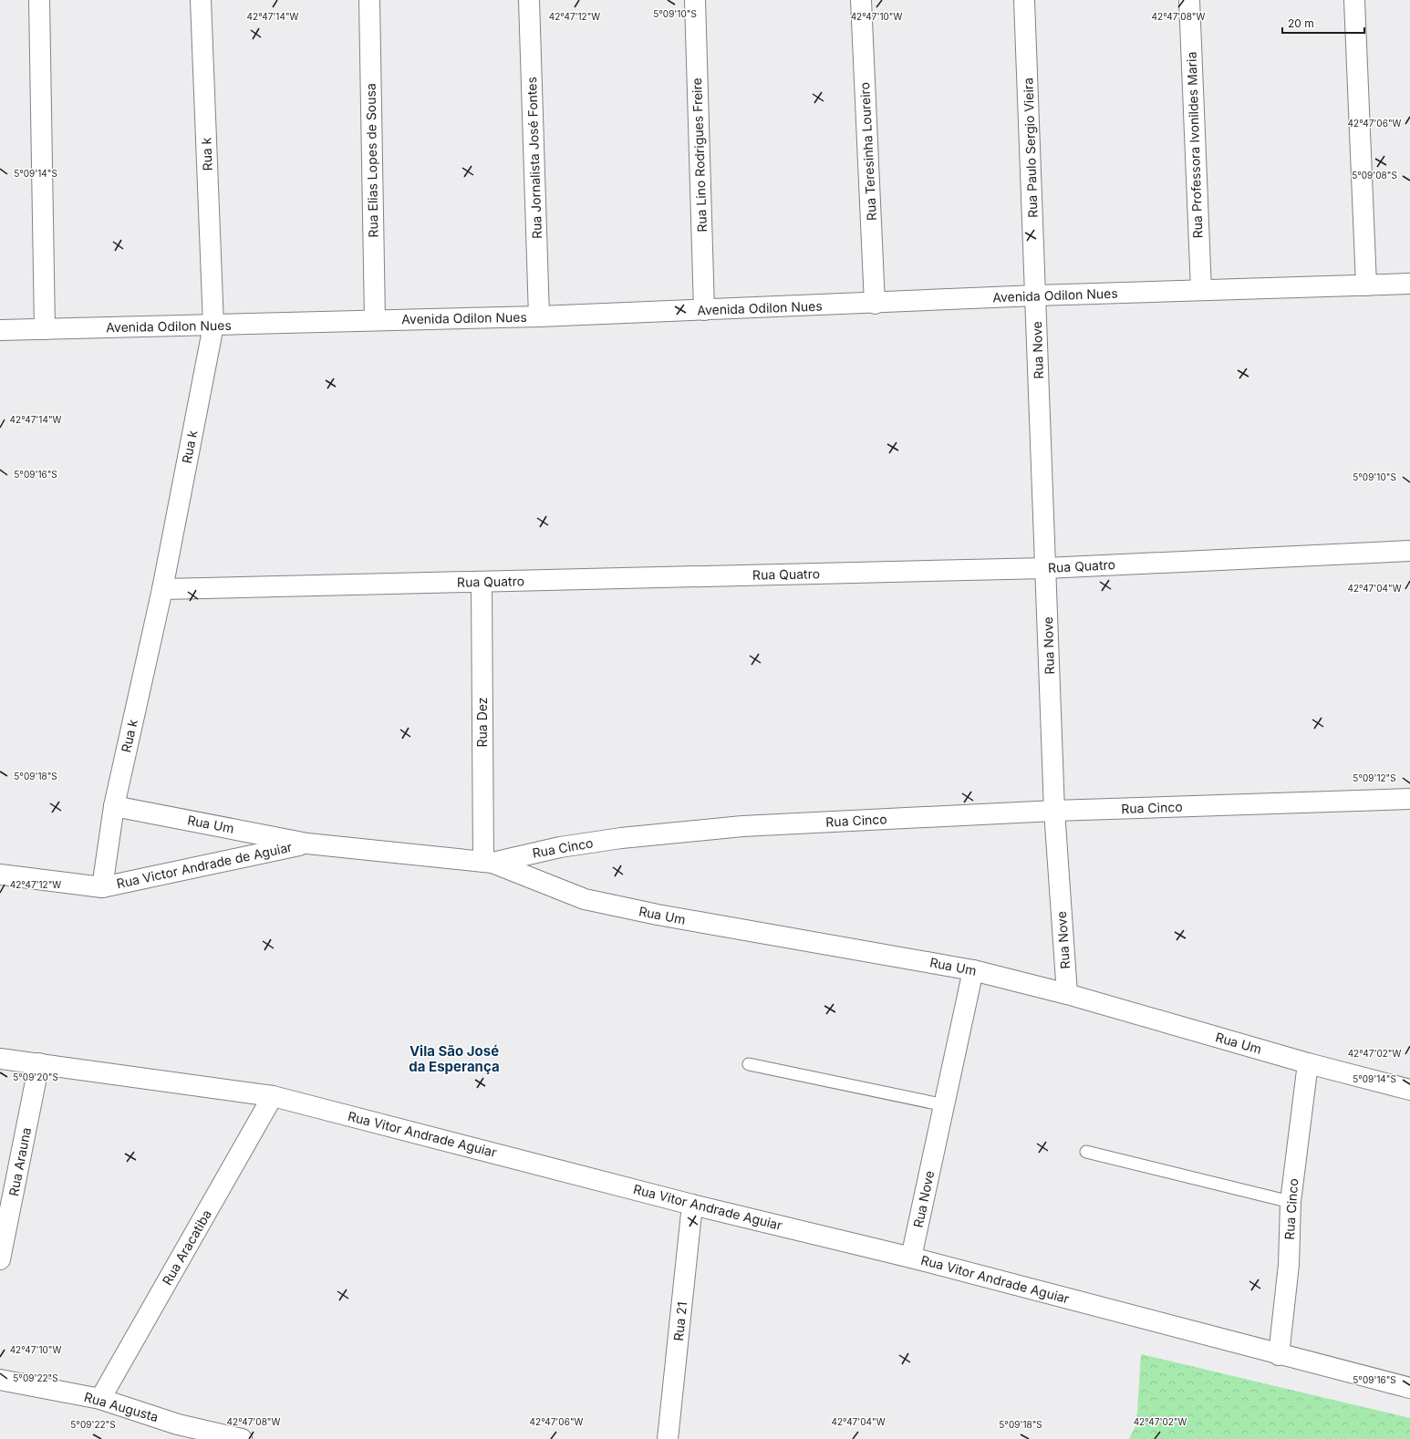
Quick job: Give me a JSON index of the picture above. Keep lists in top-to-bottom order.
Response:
{
  "streets": {
    "street": [
      "Rua Professora Ivonildes Maria",
      "Rua Paulo Sergio Vieira",
      "Rua Teresinha Loureiro",
      "Rua k",
      "Rua Lino Rodrigues Freire",
      "Rua Jornalista José Fontes",
      "Rua Elias Lopes de Sousa",
      "Avenida Odilon Nues",
      "Rua Nove",
      "Rua Quatro",
      "Rua Dez",
      "Rua Cinco",
      "Rua Um",
      "Rua Victor Andrade de Aguiar",
      "Rua Vitor Andrade Aguiar",
      "Rua Arauna",
      "Rua Aracatiba",
      "Rua 21",
      "Rua Augusta"
    ]
  },
  "crossings": [
    ["Rua Professora Ivonildes Maria", "Avenida Odilon Nues"],
    ["Rua Paulo Sergio Vieira", "Avenida Odilon Nues"],
    ["Rua Paulo Sergio Vieira", "Rua Nove"],
    ["Rua Teresinha Loureiro", "Avenida Odilon Nues"],
    ["Rua k", "Avenida Odilon Nues"],
    ["Rua k", "Rua Quatro"],
    ["Rua k", "Rua Um"],
    ["Rua k", "Rua Victor Andrade de Aguiar"],
    ["Rua Lino Rodrigues Freire", "Avenida Odilon Nues"],
    ["Rua Jornalista José Fontes", "Avenida Odilon Nues"],
    ["Rua Elias Lopes de Sousa", "Avenida Odilon Nues"],
    ["Avenida Odilon Nues", "Rua Nove"],
    ["Rua Nove", "Rua Quatro"],
    ["Rua Nove", "Rua Cinco"],
    ["Rua Nove", "Rua Um"],
    ["Rua Nove", "Rua Vitor Andrade Aguiar"],
    ["Rua Quatro", "Rua Dez"],
    ["Rua Dez", "Rua Cinco"],
    ["Rua Dez", "Rua Um"],
    ["Rua Cinco", "Rua Um"],
    ["Rua Cinco", "Rua Victor Andrade de Aguiar"],
    ["Rua Cinco", "Rua Vitor Andrade Aguiar"],
    ["Rua Um", "Rua Victor Andrade de Aguiar"],
    ["Rua Vitor Andrade Aguiar", "Rua Arauna"],
    ["Rua Vitor Andrade Aguiar", "Rua Aracatiba"],
    ["Rua Vitor Andrade Aguiar", "Rua 21"],
    ["Rua Aracatiba", "Rua Augusta"]
  ],
  "districts": ["Vila São José da Esperança"],
  "scale_bar": "20 m",
  "coordinates": [
    "5°09'10\"S",
    "42°47'14\"W",
    "42°47'12\"W",
    "42°47'10\"W",
    "42°47'08\"W",
    "42°47'06\"W",
    "5°09'14\"S",
    "5°09'08\"S",
    "5°09'16\"S",
    "42°47'04\"W",
    "5°09'18\"S",
    "5°09'12\"S",
    "42°47'02\"W",
    "5°09'20\"S",
    "5°09'22\"S"
  ]
}
